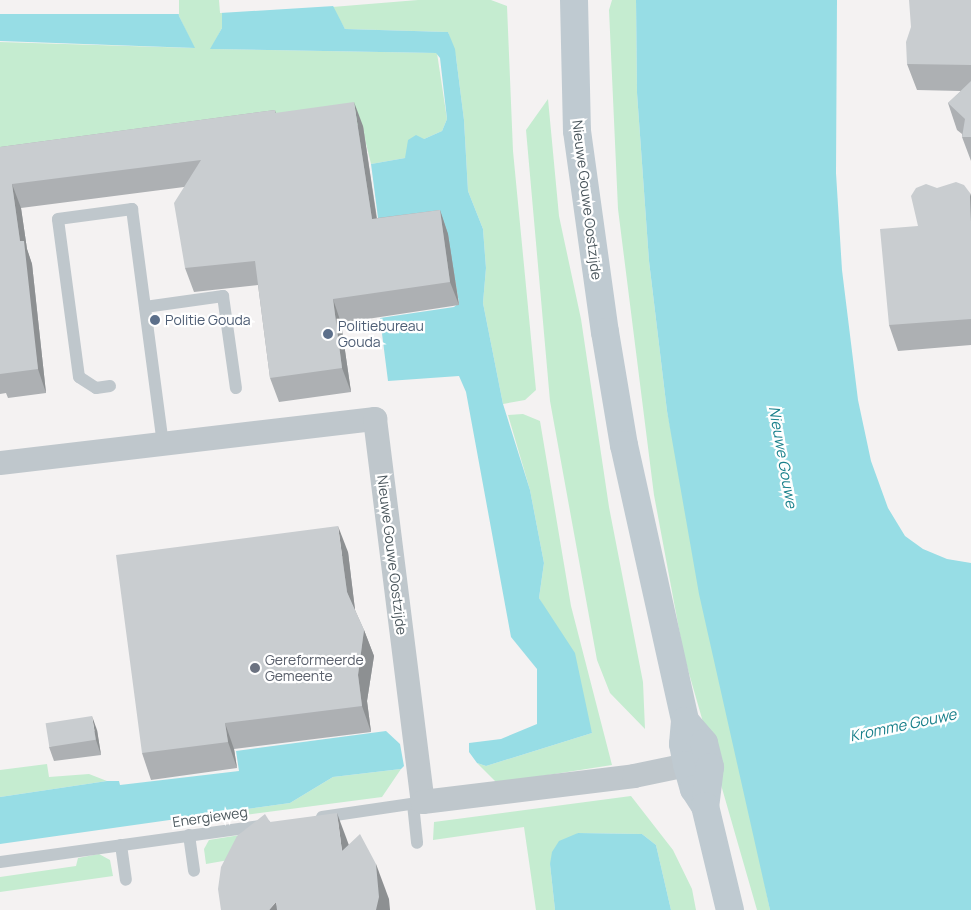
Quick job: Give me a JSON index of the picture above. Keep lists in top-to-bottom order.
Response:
{
  "streets": {
    "main road": ["Nieuwe Gouwe Oostzijde"],
    "lane": ["Energieweg"]
  },
  "water": ["Nieuwe Gouwe", "Kromme Gouwe"],
  "places": ["Politie Gouda", "Politiebureau Gouda", "Gereformeerde Gemeente"]
}
